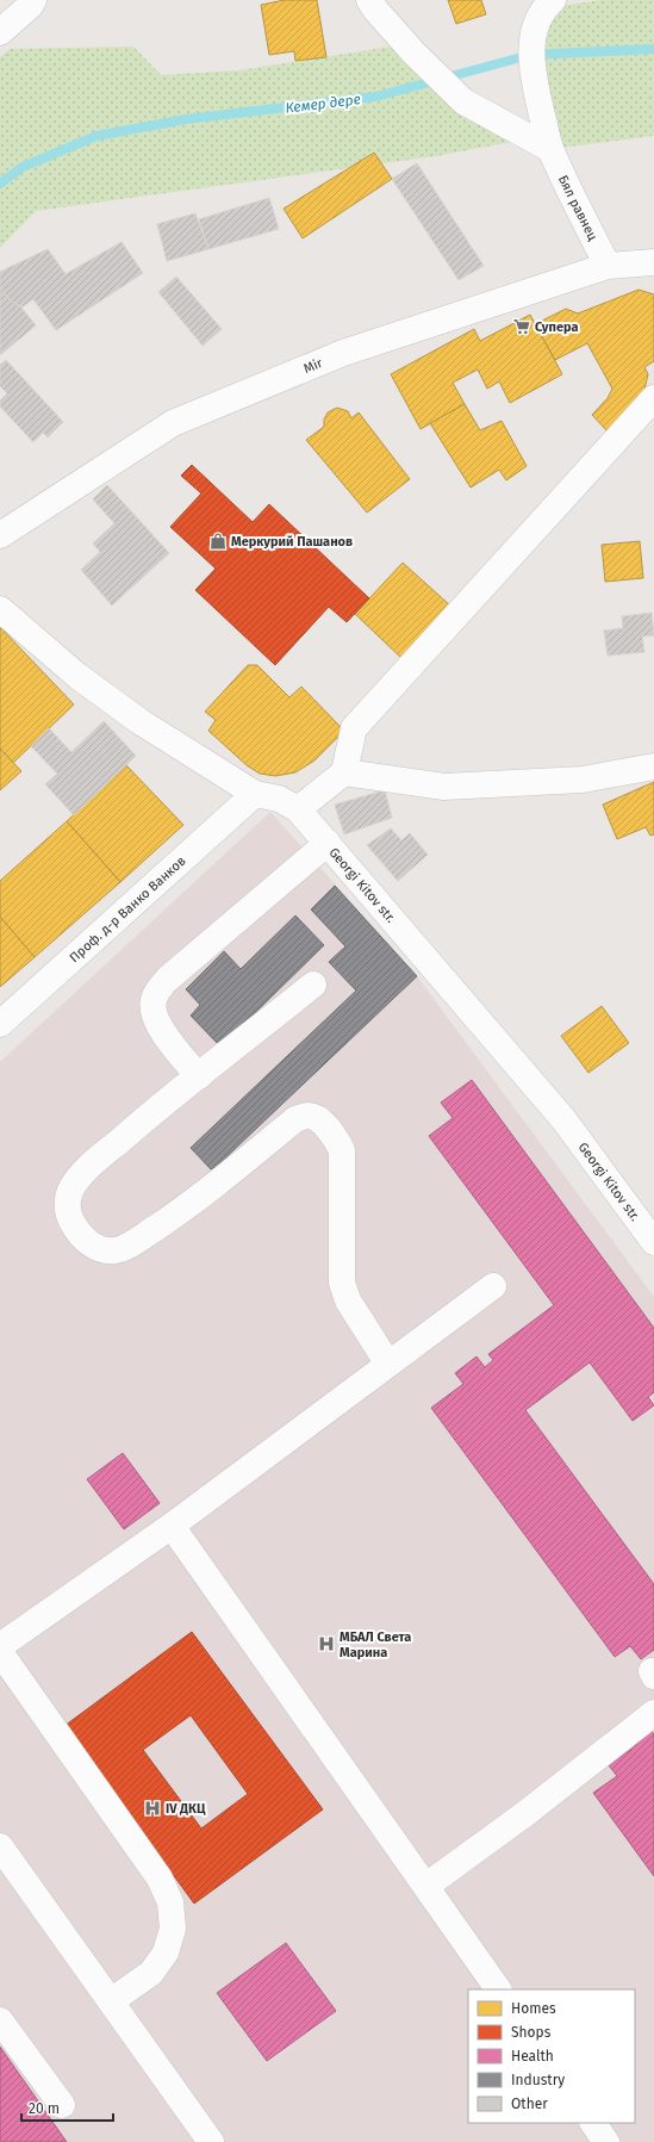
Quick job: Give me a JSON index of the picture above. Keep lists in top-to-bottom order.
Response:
{
  "streets": {
    "street": [
      "Бял равнец",
      "Mir",
      "Georgi Kitov str.",
      "Проф. д-р Ванко Ванков"
    ]
  },
  "crossings": [
    ["Бял равнец", "Mir"],
    ["Georgi Kitov str.", "Проф. д-р Ванко Ванков"]
  ],
  "water": ["Кемер дере"],
  "places": {
    "supermarket": ["Супера"],
    "shop": ["Меркурий Пашанов"],
    "hospital": ["МБАЛ Света Марина", "IV ДКЦ"]
  },
  "legend": [
    "Homes",
    "Shops",
    "Health",
    "Industry",
    "Other"
  ],
  "scale_bar": "20 m"
}
